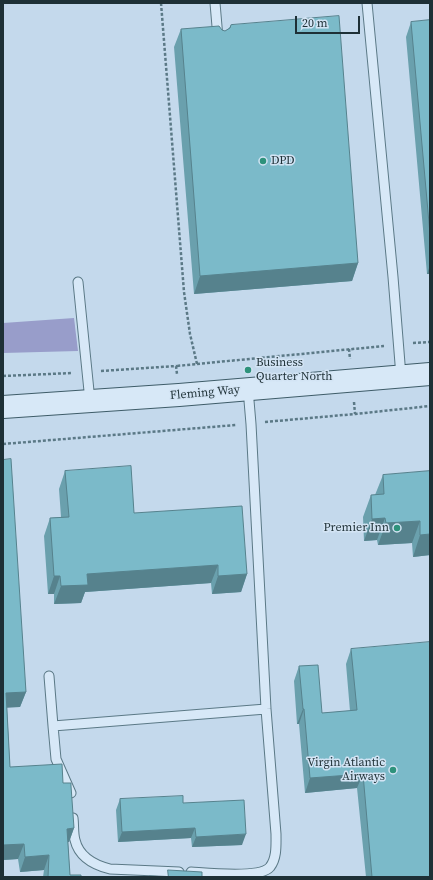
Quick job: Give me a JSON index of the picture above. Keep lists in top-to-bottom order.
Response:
{
  "streets": {
    "street": ["Fleming Way"]
  },
  "places": [
    "DPD",
    "Business Quarter North",
    "Premier Inn",
    "Virgin Atlantic Airways"
  ],
  "scale_bar": "20 m"
}
